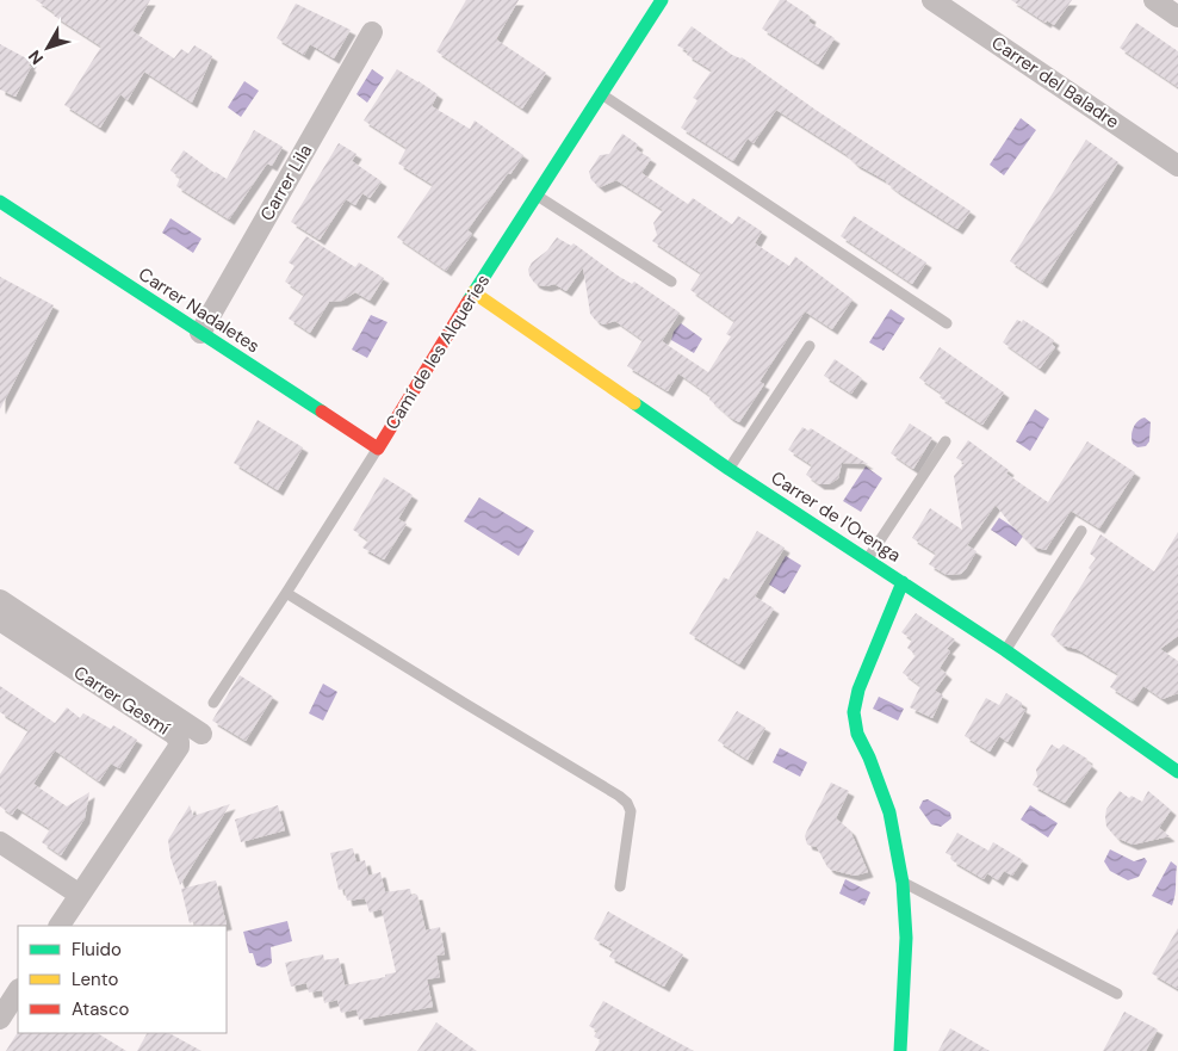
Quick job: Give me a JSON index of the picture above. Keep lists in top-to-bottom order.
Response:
{
  "streets": {
    "street": [
      "Carrer del Baladre",
      "Carrer Lila",
      "Carrer Nadaletes",
      "Camí de les Alqueries",
      "Carrer de l'Orenga",
      "Carrer Gesmí"
    ]
  },
  "crossings": [
    ["Carrer Lila", "Carrer Nadaletes"],
    ["Carrer Nadaletes", "Camí de les Alqueries"],
    ["Camí de les Alqueries", "Carrer de l'Orenga"]
  ],
  "legend": ["Fluido", "Lento", "Atasco"],
  "north": "bottom left"
}
